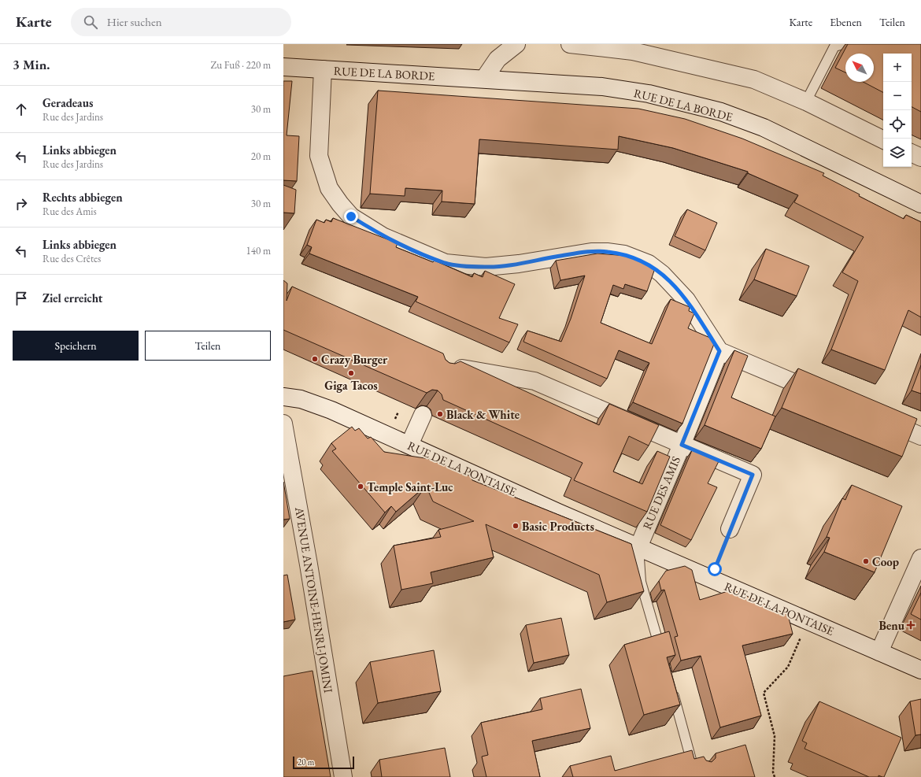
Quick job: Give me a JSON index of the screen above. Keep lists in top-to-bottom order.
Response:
{
  "streets": {
    "street": [
      "RUE DE LA BORDE",
      "RUE DE LA PONTAISE",
      "RUE DES AMIS",
      "AVENUE ANTOINE-HENRI-JOMINI"
    ]
  },
  "crossings": [
    ["RUE DE LA PONTAISE", "RUE DES AMIS"]
  ],
  "places": {
    "other": [
      "Crazy Burger",
      "Giga Tacos",
      "Black & White",
      "Temple Saint-Luc",
      "Basic Products",
      "Coop"
    ],
    "health": ["Benu"]
  },
  "scale_bar": "20 m",
  "north": "top left",
  "page": {
    "header": "Karte",
    "search": "Hier suchen",
    "nav": ["Karte", "Ebenen", "Teilen"],
    "heading": ["3 Min.", "Zu Fuß · 220 m"],
    "map_buttons": ["+", "−"],
    "list": [
      ["Geradeaus", "Rue des Jardins", "30 m"],
      ["Links abbiegen", "Rue des Jardins", "20 m"],
      ["Rechts abbiegen", "Rue des Amis", "30 m"],
      ["Links abbiegen", "Rue des Crêtes", "140 m"],
      "Ziel erreicht"
    ],
    "buttons": ["Speichern", "Teilen"],
    "scale": "20 m"
  }
}
